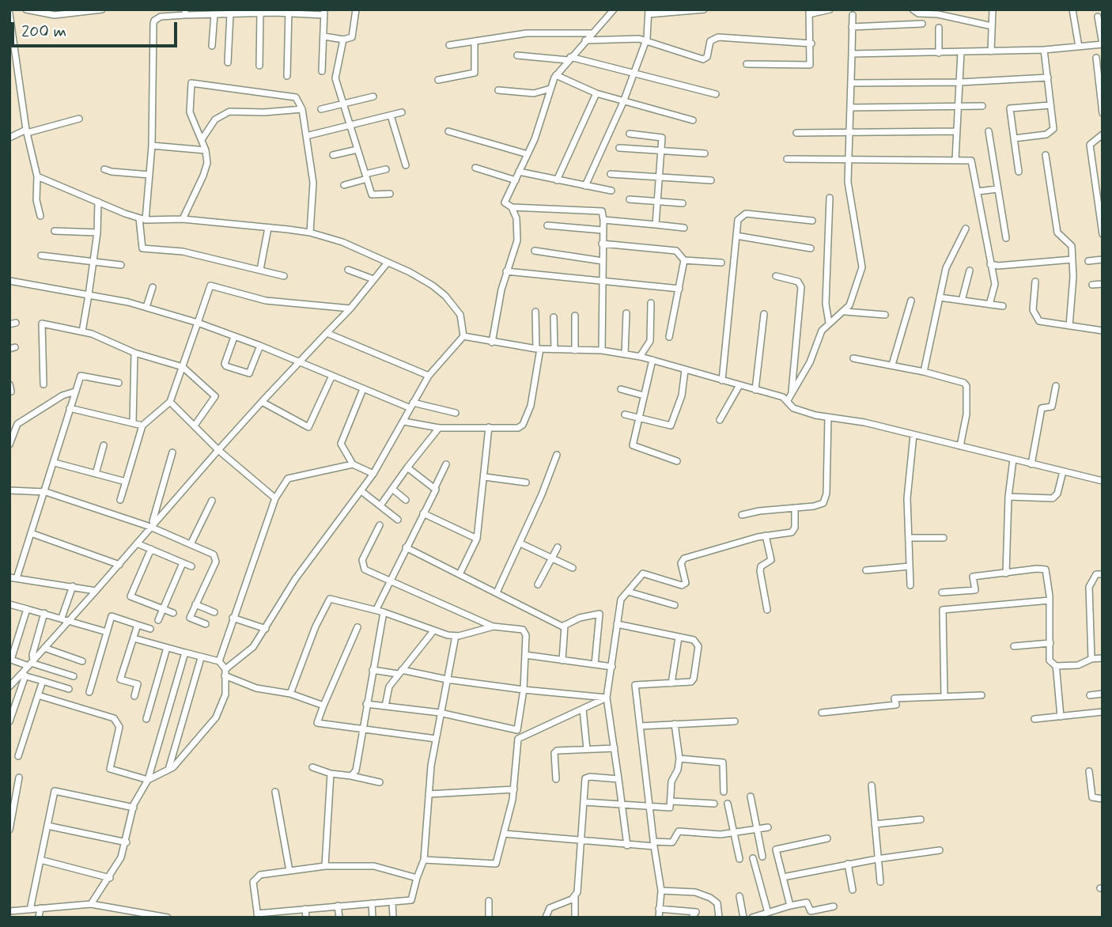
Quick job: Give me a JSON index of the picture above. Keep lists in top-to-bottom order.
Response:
{
  "scale_bar": "200 m"
}
